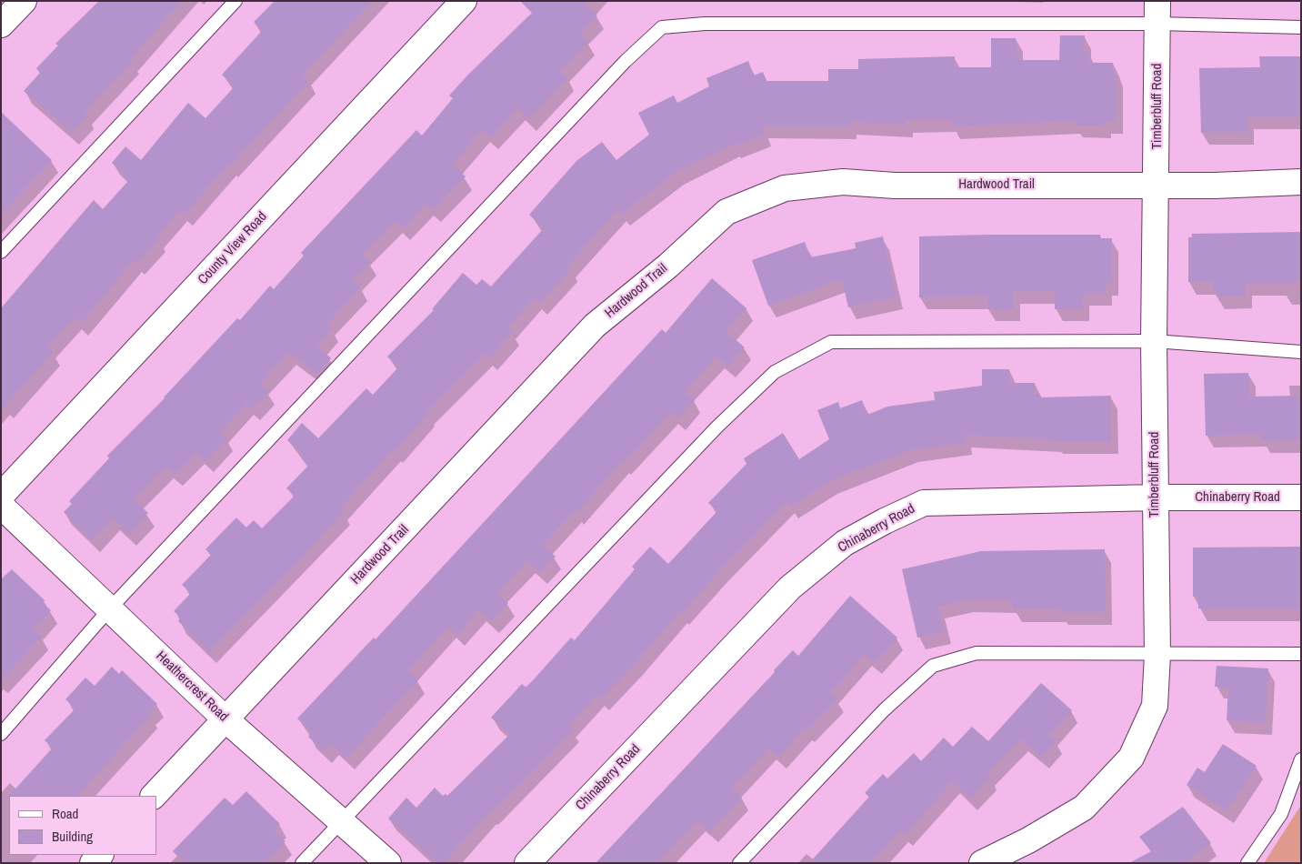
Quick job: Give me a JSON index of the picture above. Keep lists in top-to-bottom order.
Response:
{
  "streets": {
    "street": [
      "Timberbluff Road",
      "Hardwood Trail",
      "County View Road",
      "Chinaberry Road",
      "Heathercrest Road"
    ]
  },
  "crossings": [
    ["Timberbluff Road", "Hardwood Trail"],
    ["Timberbluff Road", "Chinaberry Road"],
    ["Hardwood Trail", "Heathercrest Road"]
  ],
  "legend": ["Road", "Building"]
}
